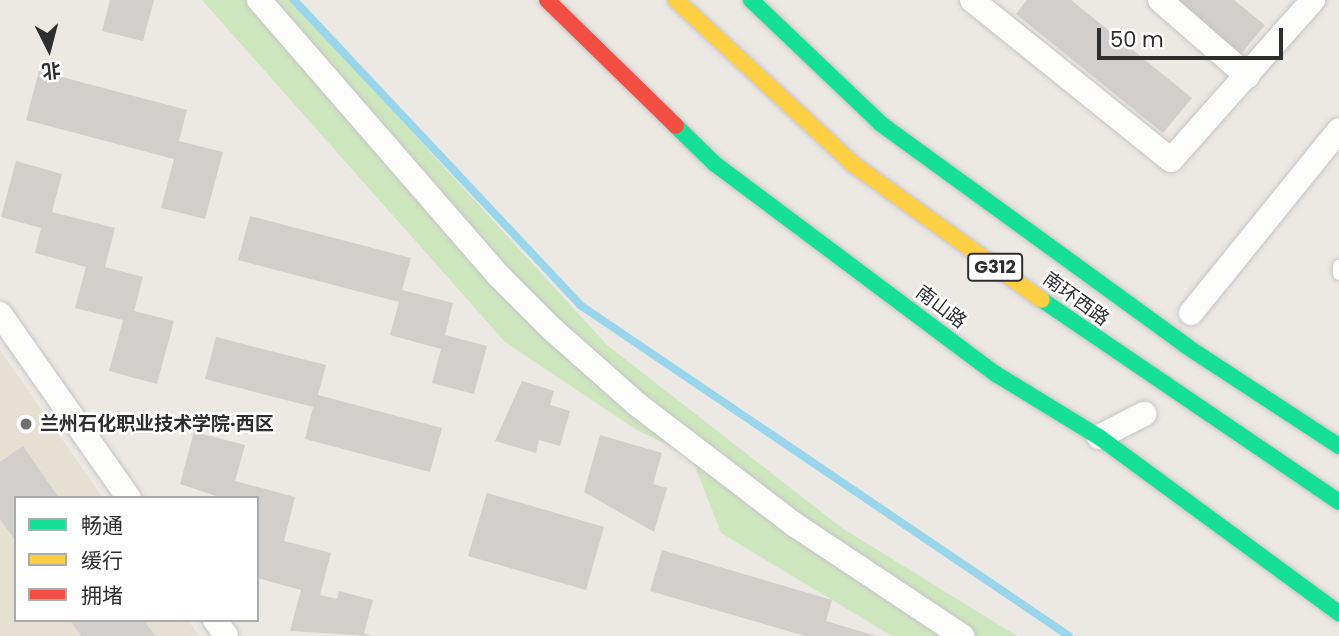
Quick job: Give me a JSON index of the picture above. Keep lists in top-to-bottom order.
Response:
{
  "streets": {
    "main road": ["G312", "南环西路", "南山路"]
  },
  "places": ["兰州石化职业技术学院·西区"],
  "legend": ["畅通", "缓行", "拥堵"],
  "scale_bar": "50 m",
  "north": "bottom"
}
